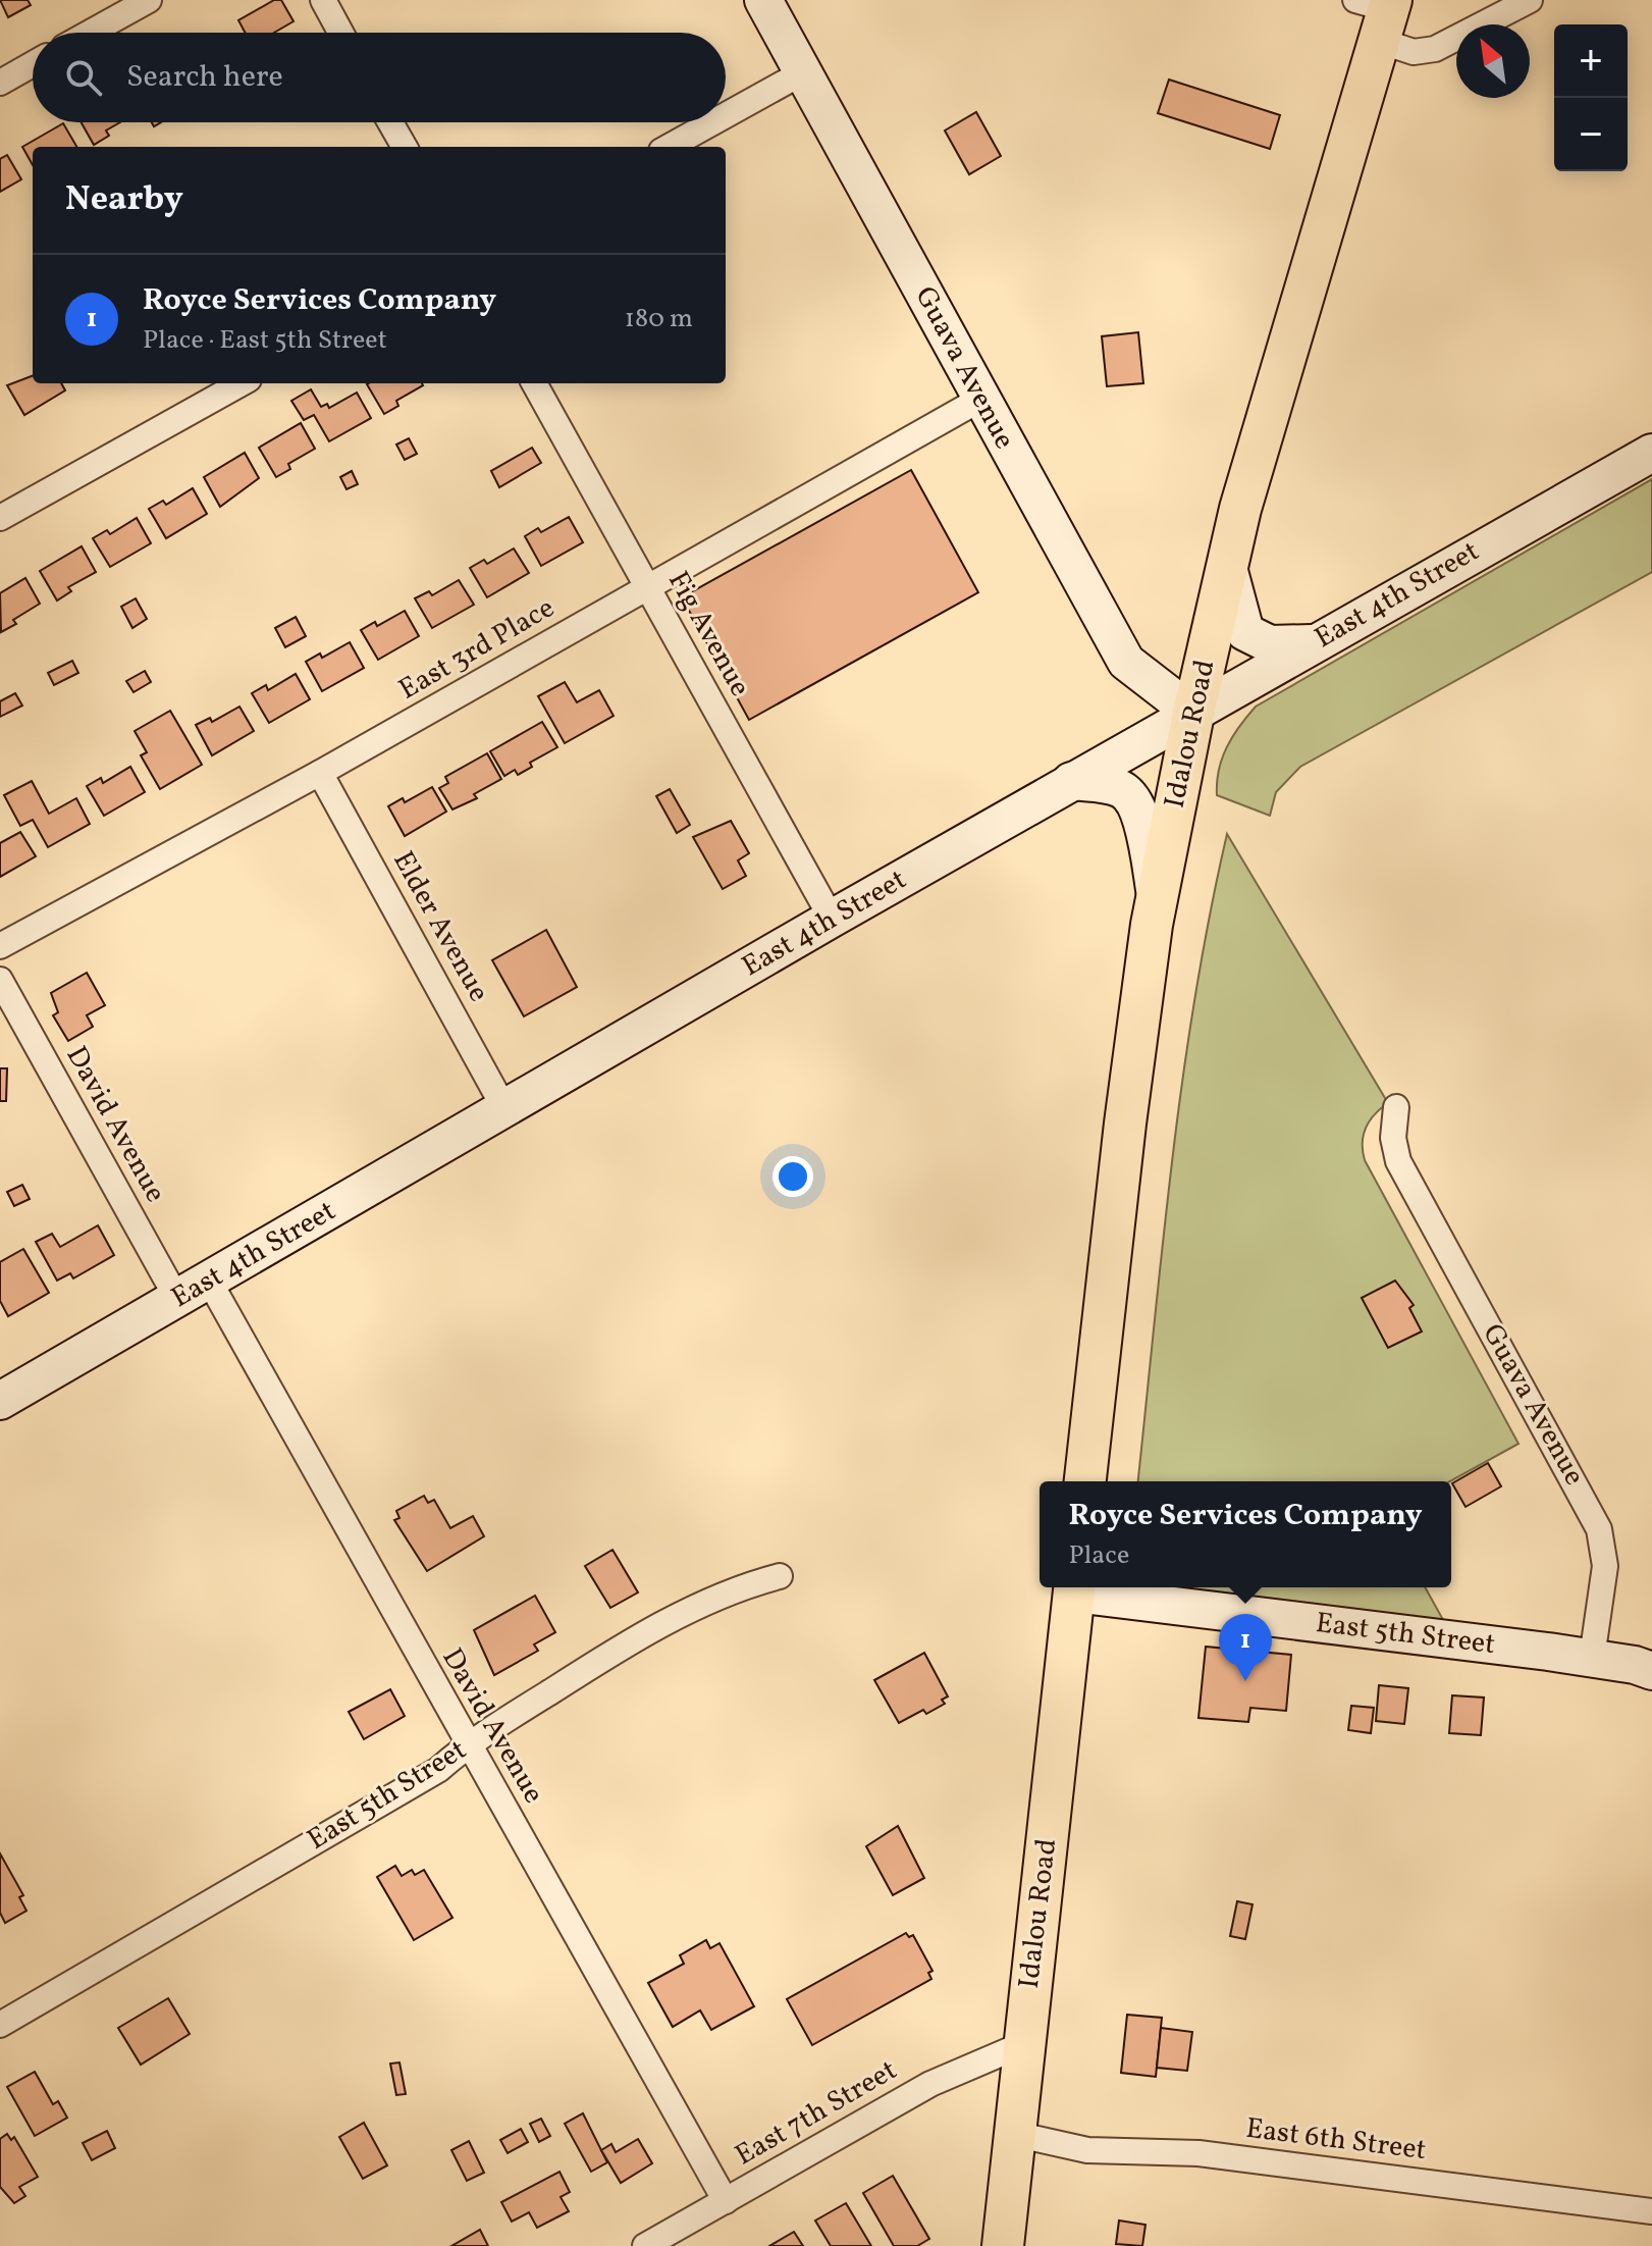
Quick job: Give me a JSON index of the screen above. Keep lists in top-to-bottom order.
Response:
{
  "streets": {
    "main road": ["Idalou Road"],
    "street": [
      "Guava Avenue",
      "East 4th Street",
      "Fig Avenue",
      "East 3rd Place",
      "Elder Avenue",
      "David Avenue",
      "East 5th Street",
      "East 7th Street",
      "East 6th Street"
    ]
  },
  "crossings": [
    ["Guava Avenue", "East 4th Street"],
    ["Guava Avenue", "East 3rd Place"],
    ["Guava Avenue", "Idalou Road"],
    ["Guava Avenue", "East 5th Street"],
    ["East 4th Street", "Fig Avenue"],
    ["East 4th Street", "Idalou Road"],
    ["East 4th Street", "Elder Avenue"],
    ["East 4th Street", "David Avenue"],
    ["Fig Avenue", "East 3rd Place"],
    ["East 3rd Place", "Elder Avenue"],
    ["Idalou Road", "East 5th Street"],
    ["Idalou Road", "East 7th Street"],
    ["Idalou Road", "East 6th Street"],
    ["David Avenue", "East 5th Street"],
    ["David Avenue", "East 7th Street"]
  ],
  "north": "top left",
  "page": {
    "map_buttons": ["+", "−"],
    "search": "Search here",
    "heading": "Nearby",
    "list": [
      {
        "mark": "1",
        "name": "Royce Services Company",
        "note": "Place · East 5th Street",
        "value": "180 m"
      }
    ],
    "popup": ["Royce Services Company", "Place"],
    "pins": "1"
  }
}
